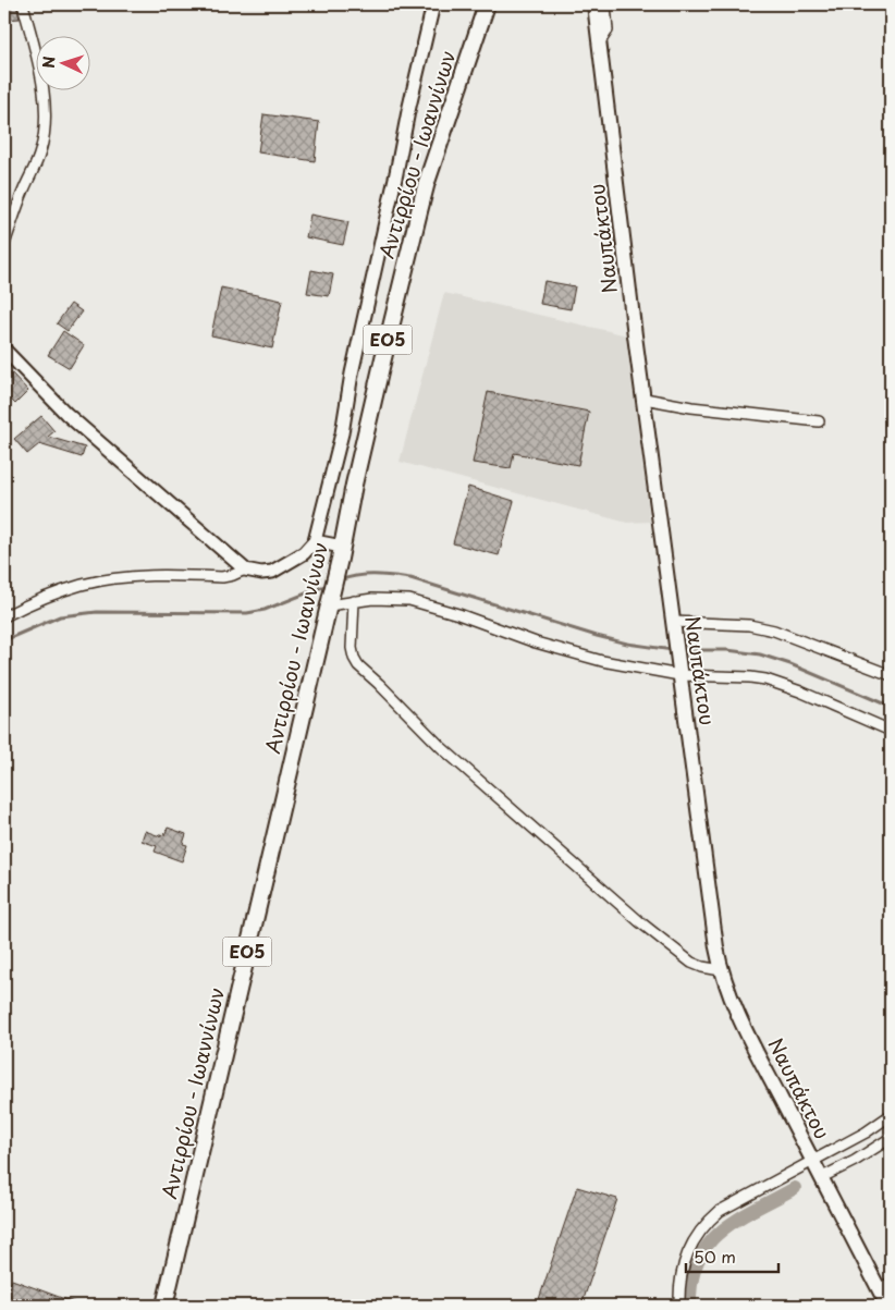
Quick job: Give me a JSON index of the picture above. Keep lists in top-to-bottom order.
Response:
{
  "streets": {
    "main road": ["Αντιρρίου - Ιωαννίνων", "Ναυπάκτου", "ΕΟ5"]
  },
  "scale_bar": "50 m",
  "north": "left"
}
